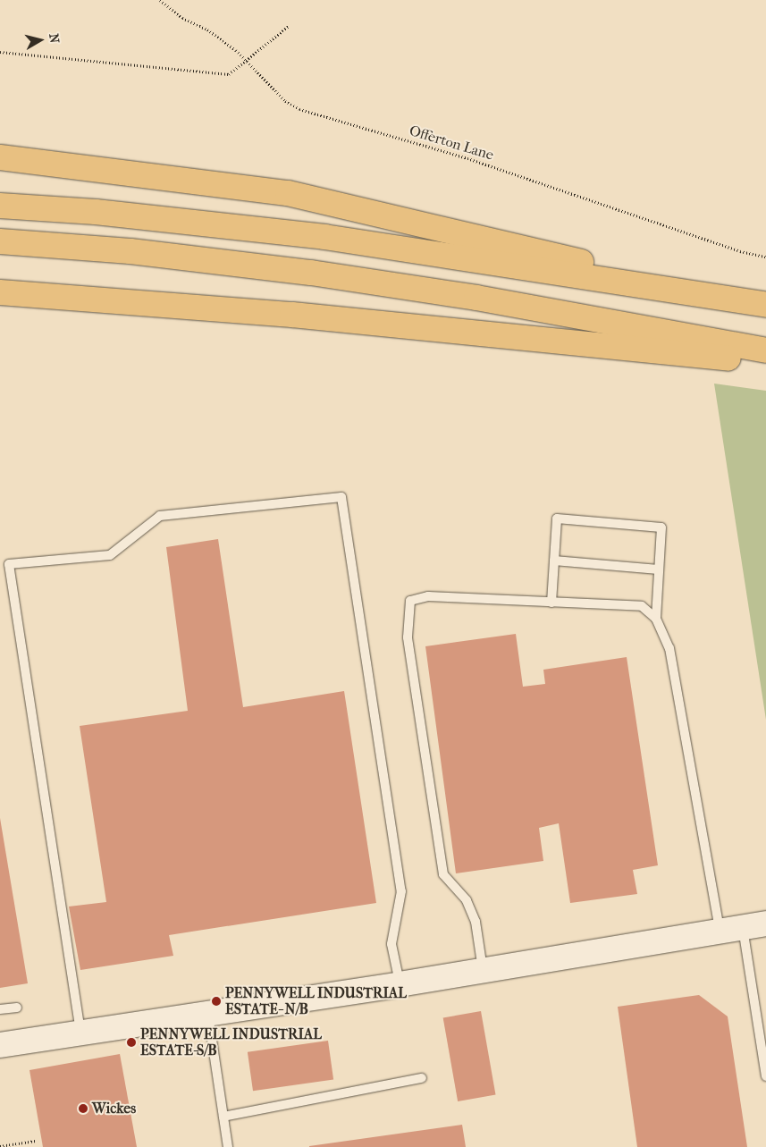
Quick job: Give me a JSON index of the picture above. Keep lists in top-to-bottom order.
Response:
{
  "streets": {
    "path": ["Offerton Lane"]
  },
  "places": ["PENNYWELL INDUSTRIAL ESTATE- N/B", "PENNYWELL INDUSTRIAL ESTATE-S/B", "Wickes"],
  "north": "right"
}
